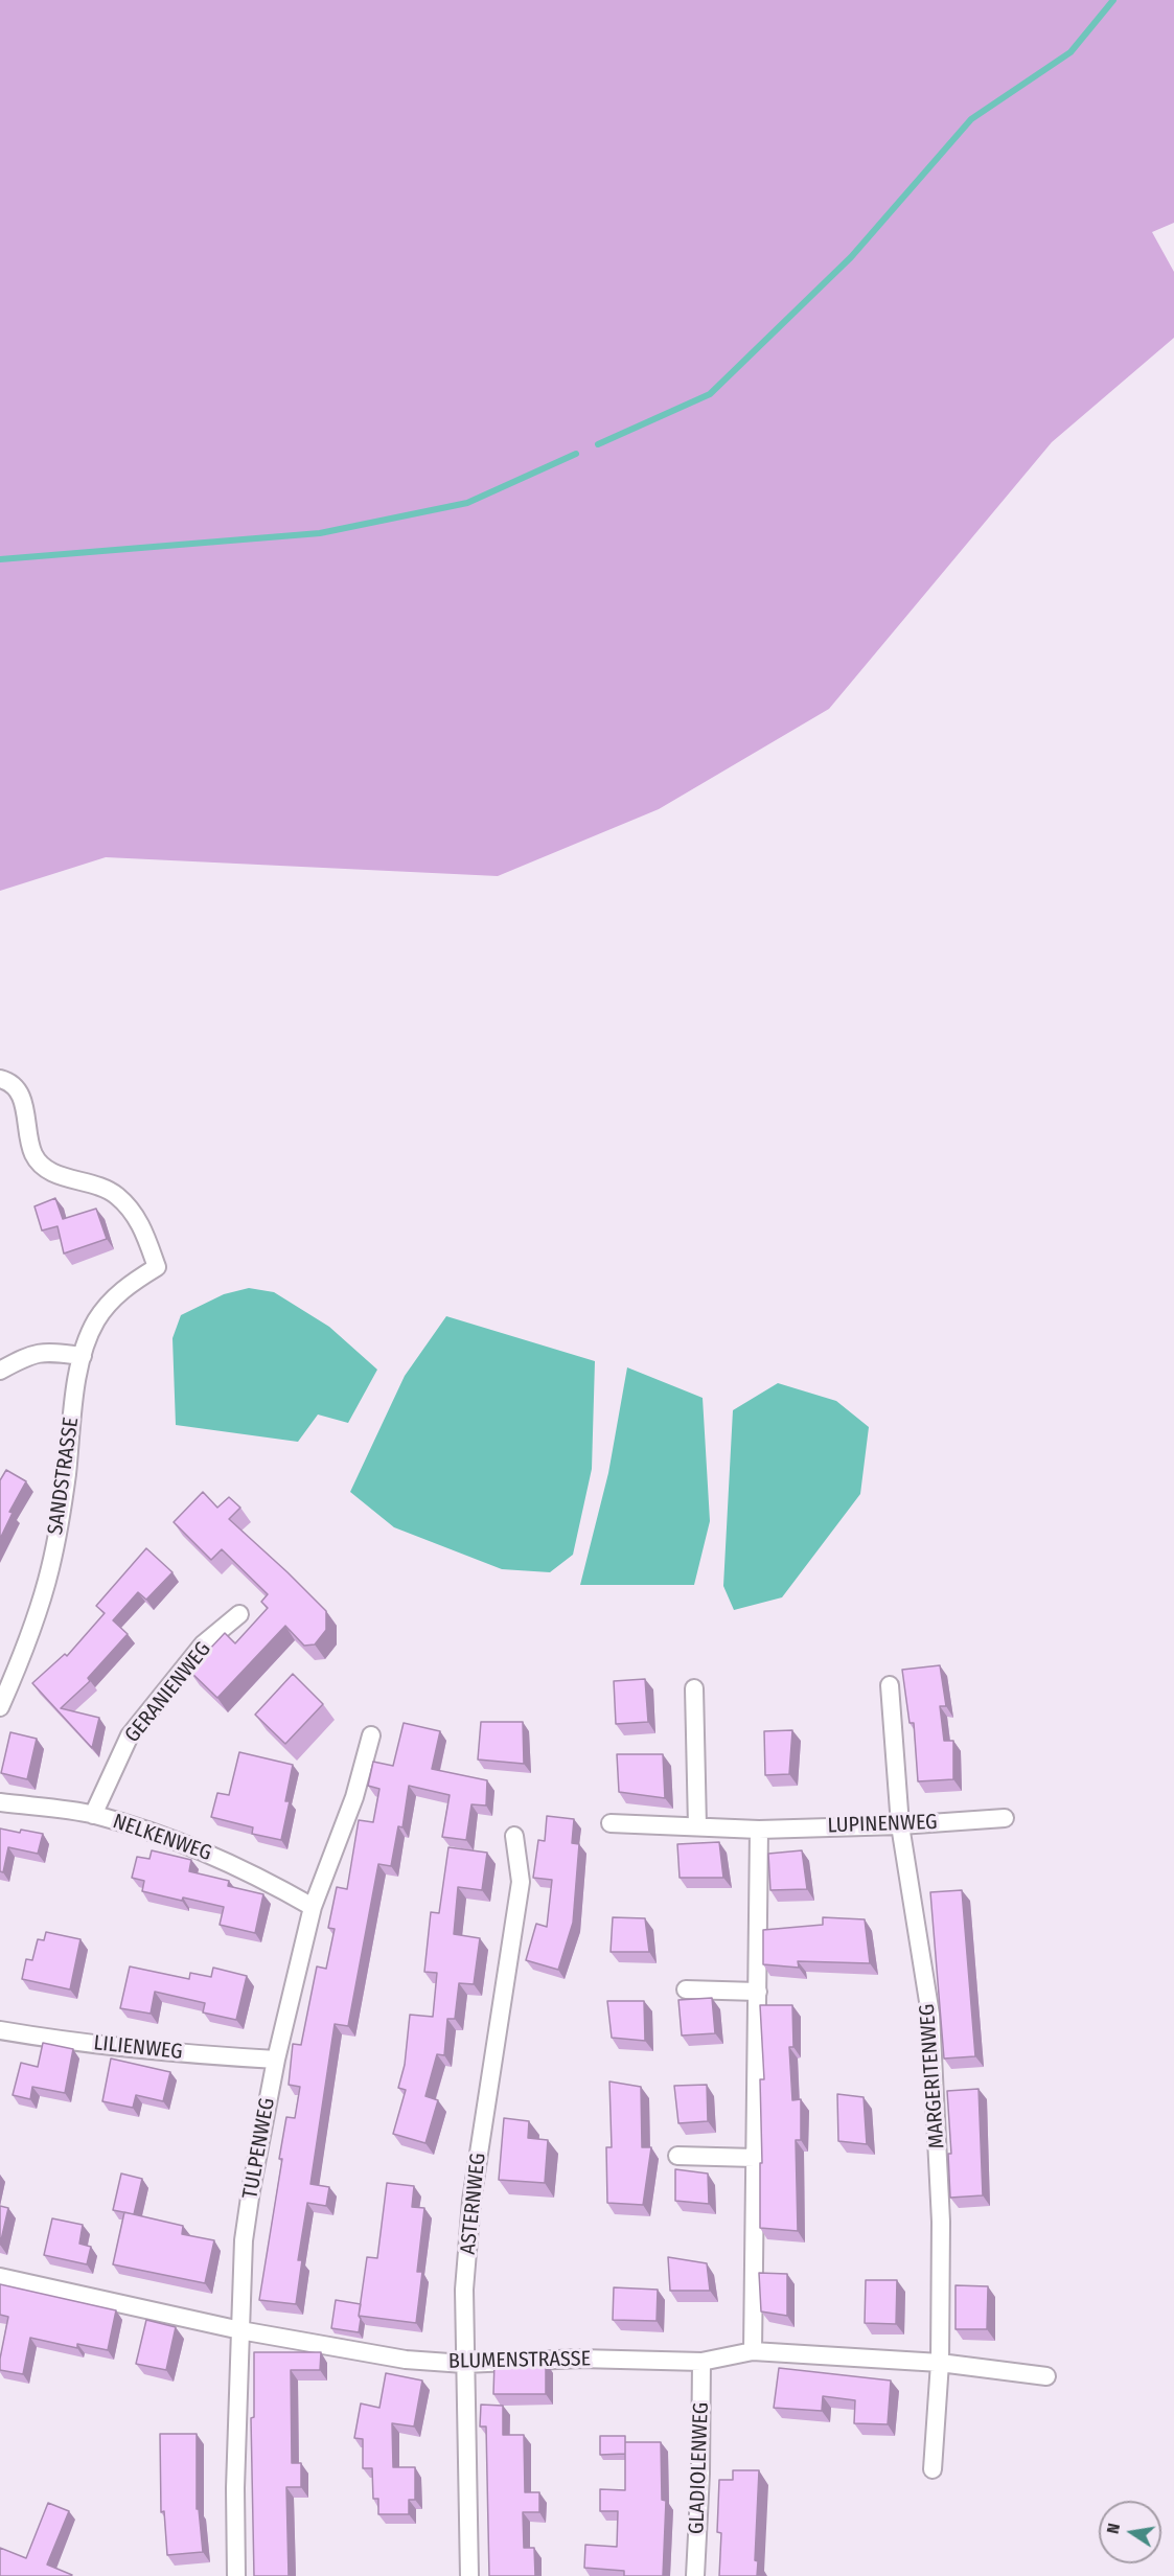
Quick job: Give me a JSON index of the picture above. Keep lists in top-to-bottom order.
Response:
{
  "streets": {
    "street": [
      "SANDSTRASSE",
      "GERANIENWEG",
      "LUPINENWEG",
      "NELKENWEG",
      "LILIENWEG",
      "MARGERITENWEG",
      "TULPENWEG",
      "ASTERNWEG",
      "BLUMENSTRASSE",
      "GLADIOLENWEG"
    ]
  },
  "crossings": [
    ["GERANIENWEG", "NELKENWEG"],
    ["LUPINENWEG", "MARGERITENWEG"],
    ["NELKENWEG", "TULPENWEG"],
    ["LILIENWEG", "TULPENWEG"],
    ["MARGERITENWEG", "BLUMENSTRASSE"],
    ["TULPENWEG", "BLUMENSTRASSE"],
    ["ASTERNWEG", "BLUMENSTRASSE"],
    ["BLUMENSTRASSE", "GLADIOLENWEG"]
  ],
  "north": "left"
}
